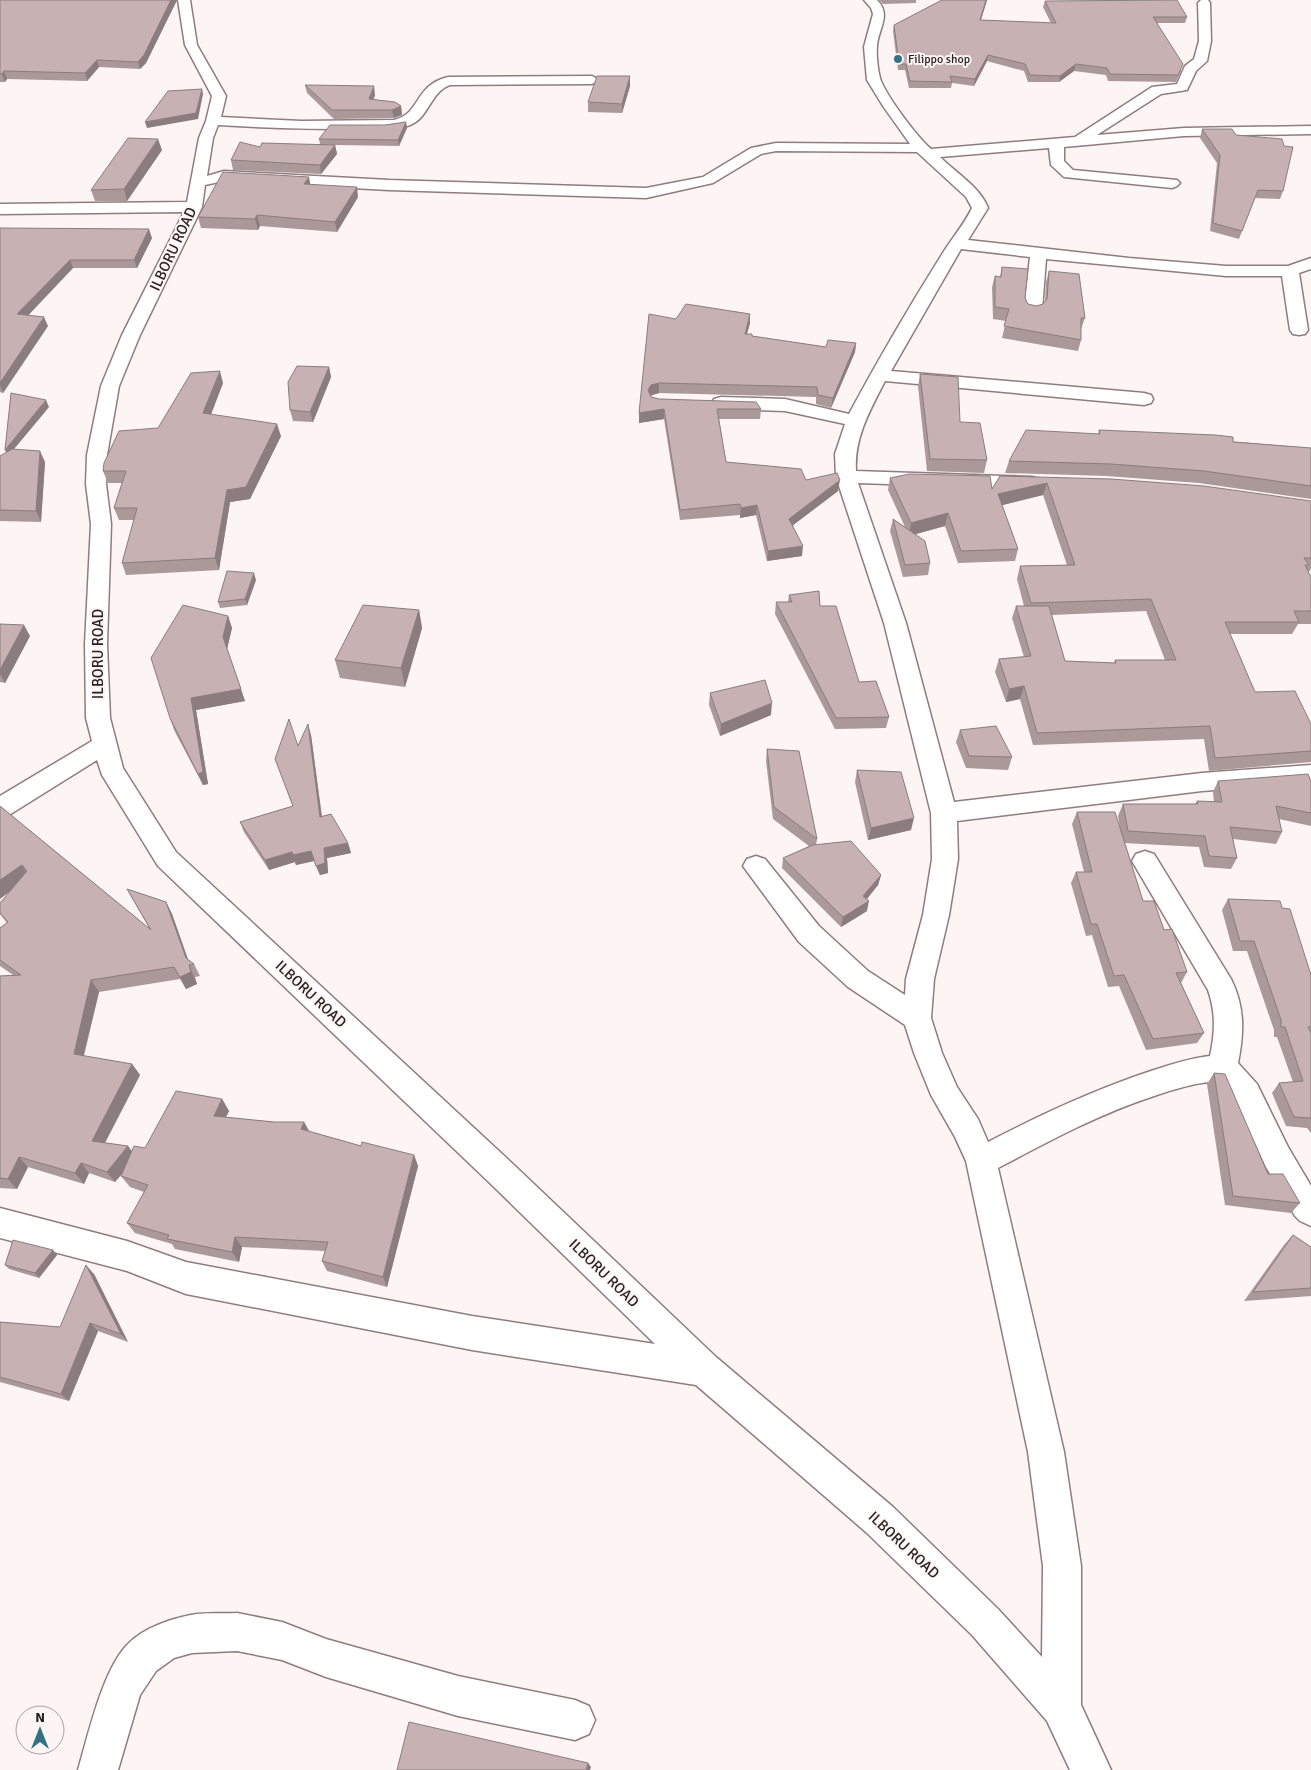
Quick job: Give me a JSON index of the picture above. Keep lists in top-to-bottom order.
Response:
{
  "streets": {
    "street": ["ILBORU ROAD"]
  },
  "places": ["Filippo shop"],
  "north": "top"
}
